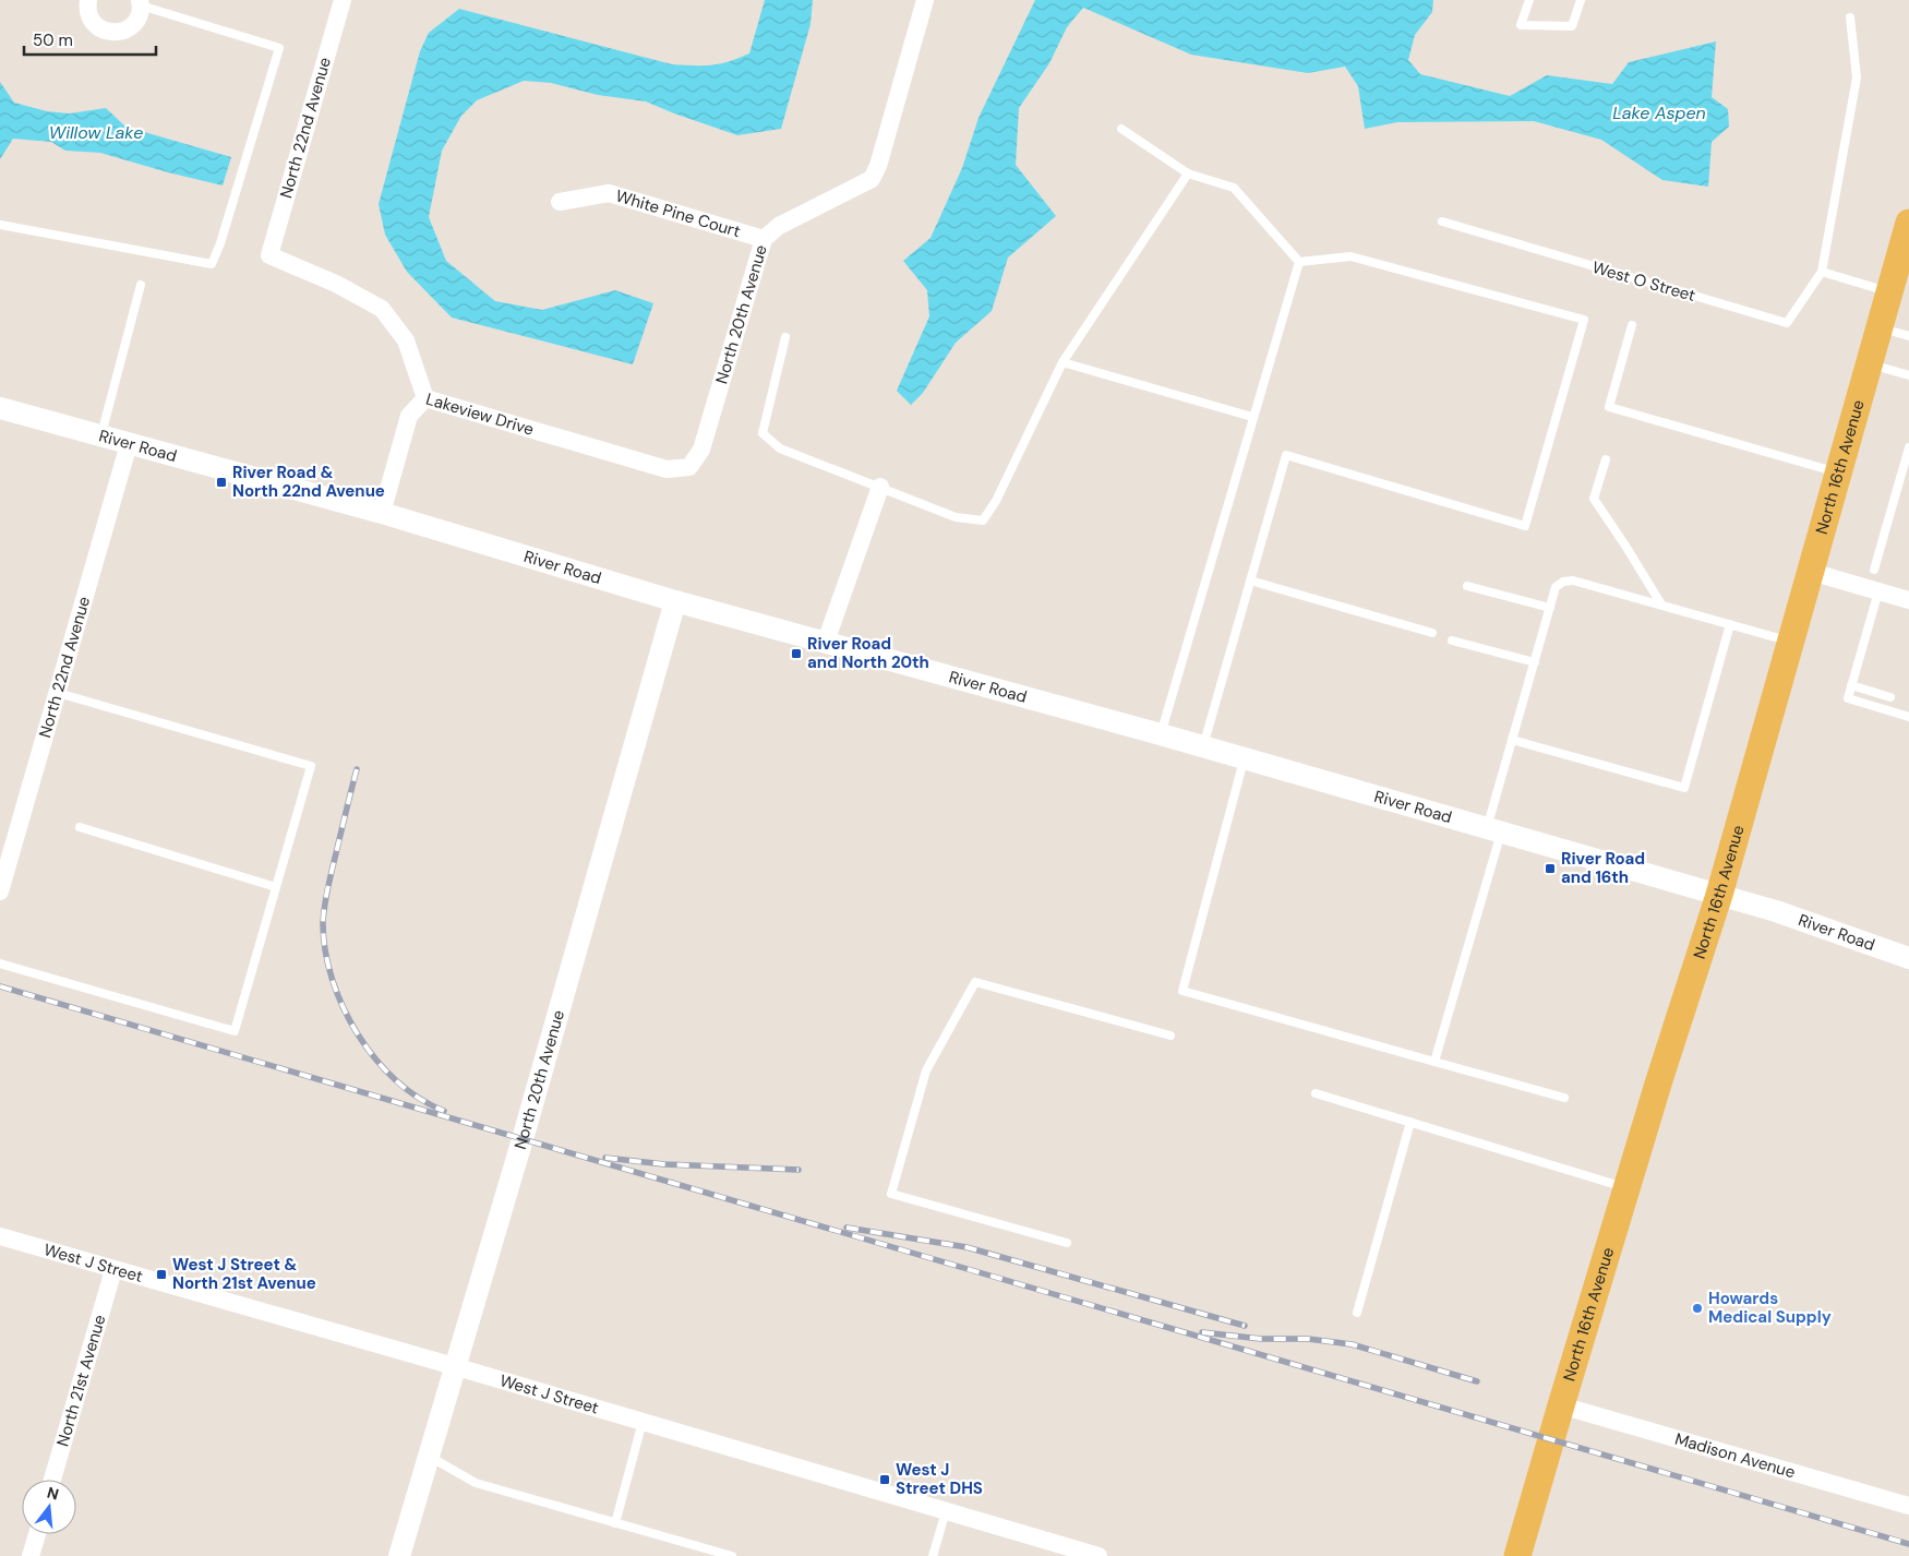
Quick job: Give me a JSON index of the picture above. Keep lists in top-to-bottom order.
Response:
{
  "streets": {
    "main road": ["North 16th Avenue"],
    "street": [
      "North 22nd Avenue",
      "White Pine Court",
      "North 20th Avenue",
      "Lakeview Drive",
      "River Road",
      "West J Street",
      "North 21st Avenue",
      "Madison Avenue"
    ],
    "lane": ["West O Street"]
  },
  "crossings": [
    ["North 22nd Avenue", "Lakeview Drive"],
    ["North 22nd Avenue", "River Road"],
    ["White Pine Court", "North 20th Avenue"],
    ["North 20th Avenue", "Lakeview Drive"],
    ["North 20th Avenue", "River Road"],
    ["North 20th Avenue", "West J Street"],
    ["River Road", "North 16th Avenue"],
    ["North 16th Avenue", "Madison Avenue"],
    ["West J Street", "North 21st Avenue"]
  ],
  "water": ["Lake Aspen", "Willow Lake"],
  "places": {
    "transit": [
      "River Road & North 22nd Avenue",
      "River Road and North 20th",
      "River Road and 16th",
      "West J Street & North 21st Avenue",
      "West J Street DHS"
    ],
    "other": ["Howards Medical Supply"]
  },
  "scale_bar": "50 m",
  "north": "top"
}
